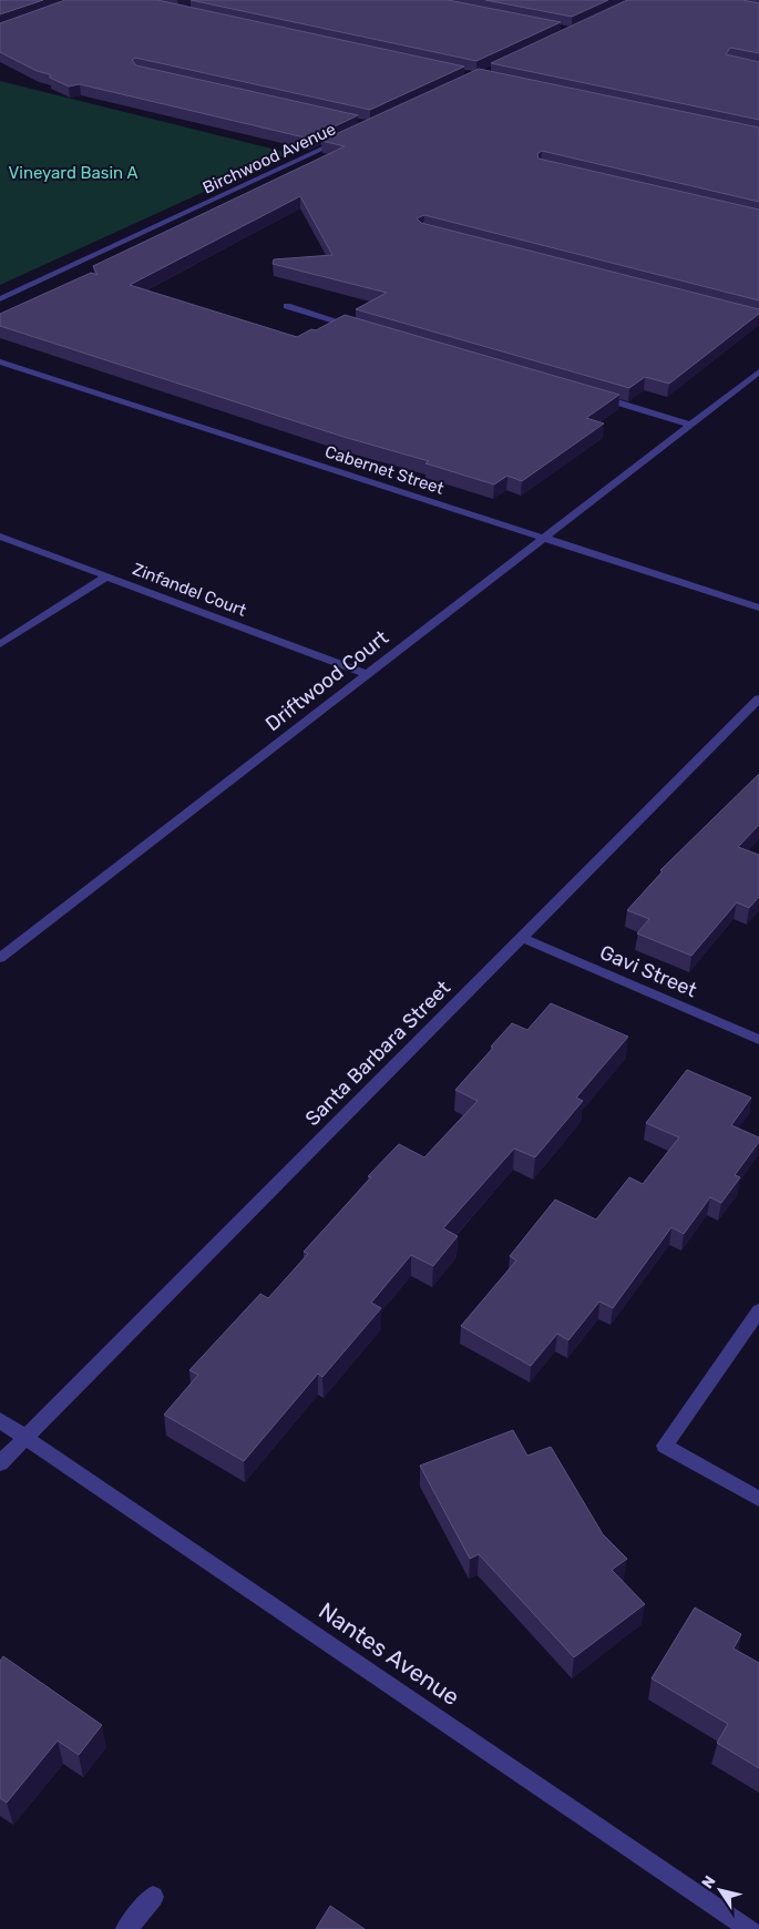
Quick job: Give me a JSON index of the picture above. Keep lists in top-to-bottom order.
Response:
{
  "streets": {
    "street": [
      "Birchwood Avenue",
      "Cabernet Street",
      "Zinfandel Court",
      "Driftwood Court",
      "Gavi Street",
      "Santa Barbara Street",
      "Nantes Avenue"
    ]
  },
  "crossings": [
    ["Cabernet Street", "Driftwood Court"],
    ["Zinfandel Court", "Driftwood Court"],
    ["Gavi Street", "Santa Barbara Street"],
    ["Santa Barbara Street", "Nantes Avenue"]
  ],
  "parks": ["Vineyard Basin A"],
  "north": "top left"
}
